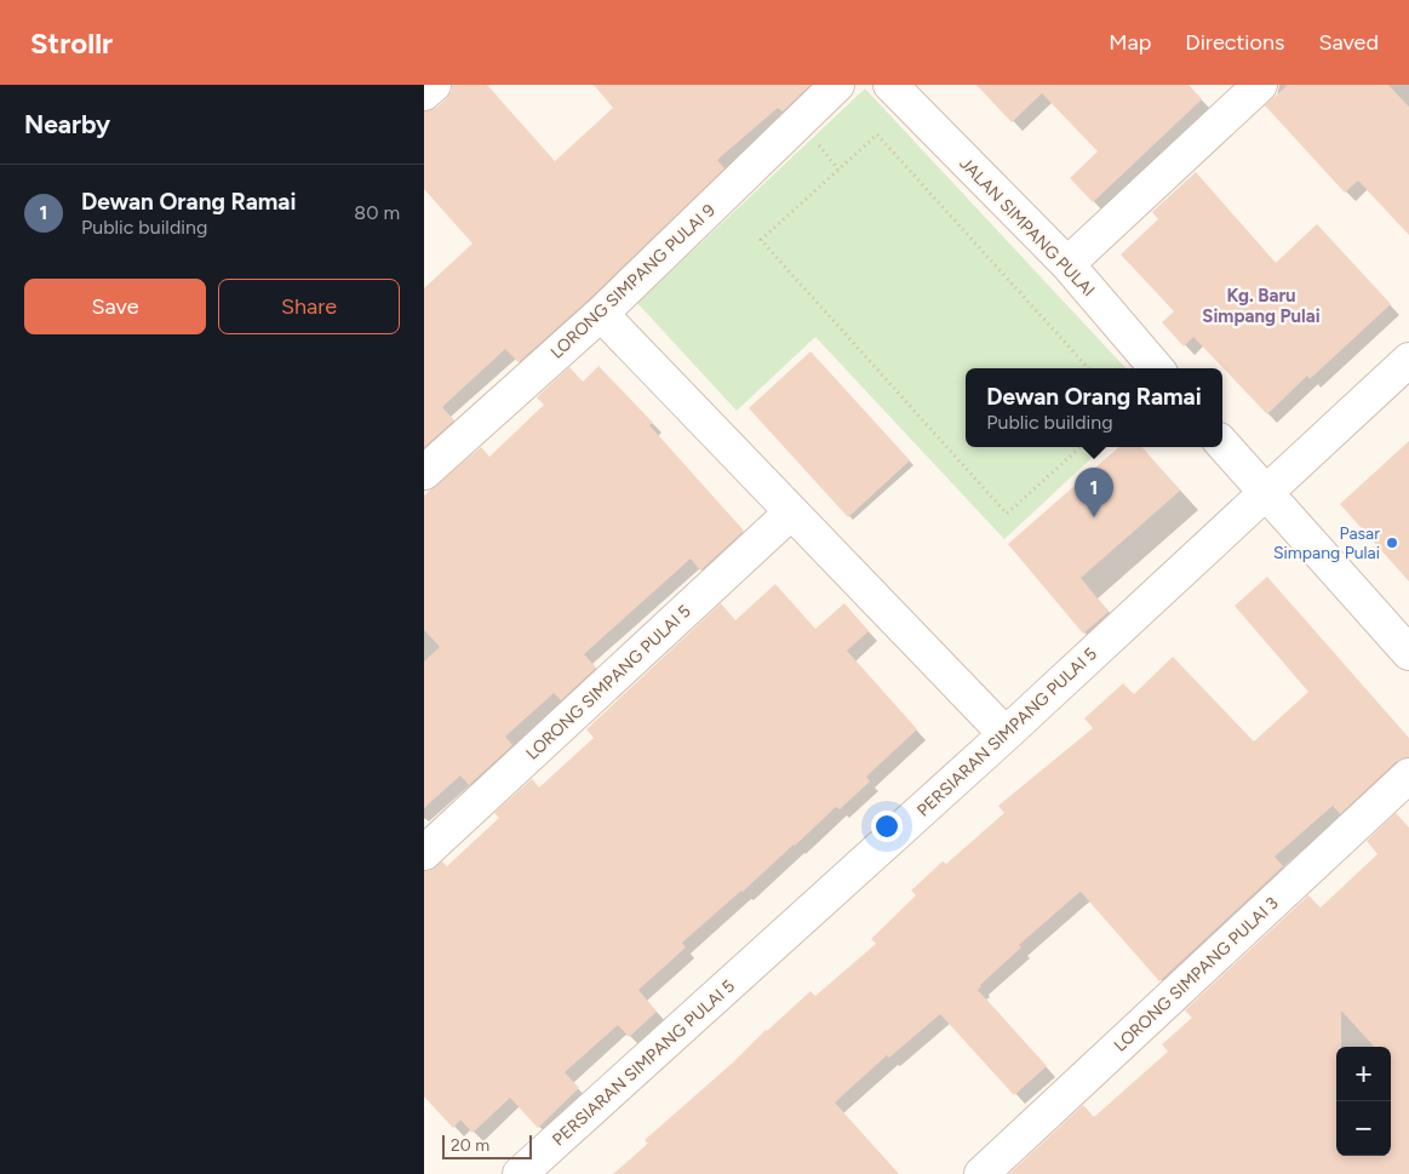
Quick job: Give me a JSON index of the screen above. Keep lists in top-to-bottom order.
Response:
{
  "streets": {
    "street": [
      "JALAN SIMPANG PULAI",
      "LORONG SIMPANG PULAI 9",
      "LORONG SIMPANG PULAI 5",
      "PERSIARAN SIMPANG PULAI 5",
      "LORONG SIMPANG PULAI 3"
    ]
  },
  "districts": ["Kg. Baru Simpang Pulai"],
  "places": ["Pasar Simpang Pulai"],
  "scale_bar": "20 m",
  "page": {
    "header": "Strollr",
    "nav": ["Map", "Directions", "Saved"],
    "heading": "Nearby",
    "list": [
      {
        "mark": "1",
        "name": "Dewan Orang Ramai",
        "note": "Public building",
        "value": "80 m"
      }
    ],
    "buttons": ["Save", "Share"],
    "popup": ["Dewan Orang Ramai", "Public building"],
    "pins": "1",
    "map_buttons": ["+", "−"],
    "scale": "20 m"
  }
}
